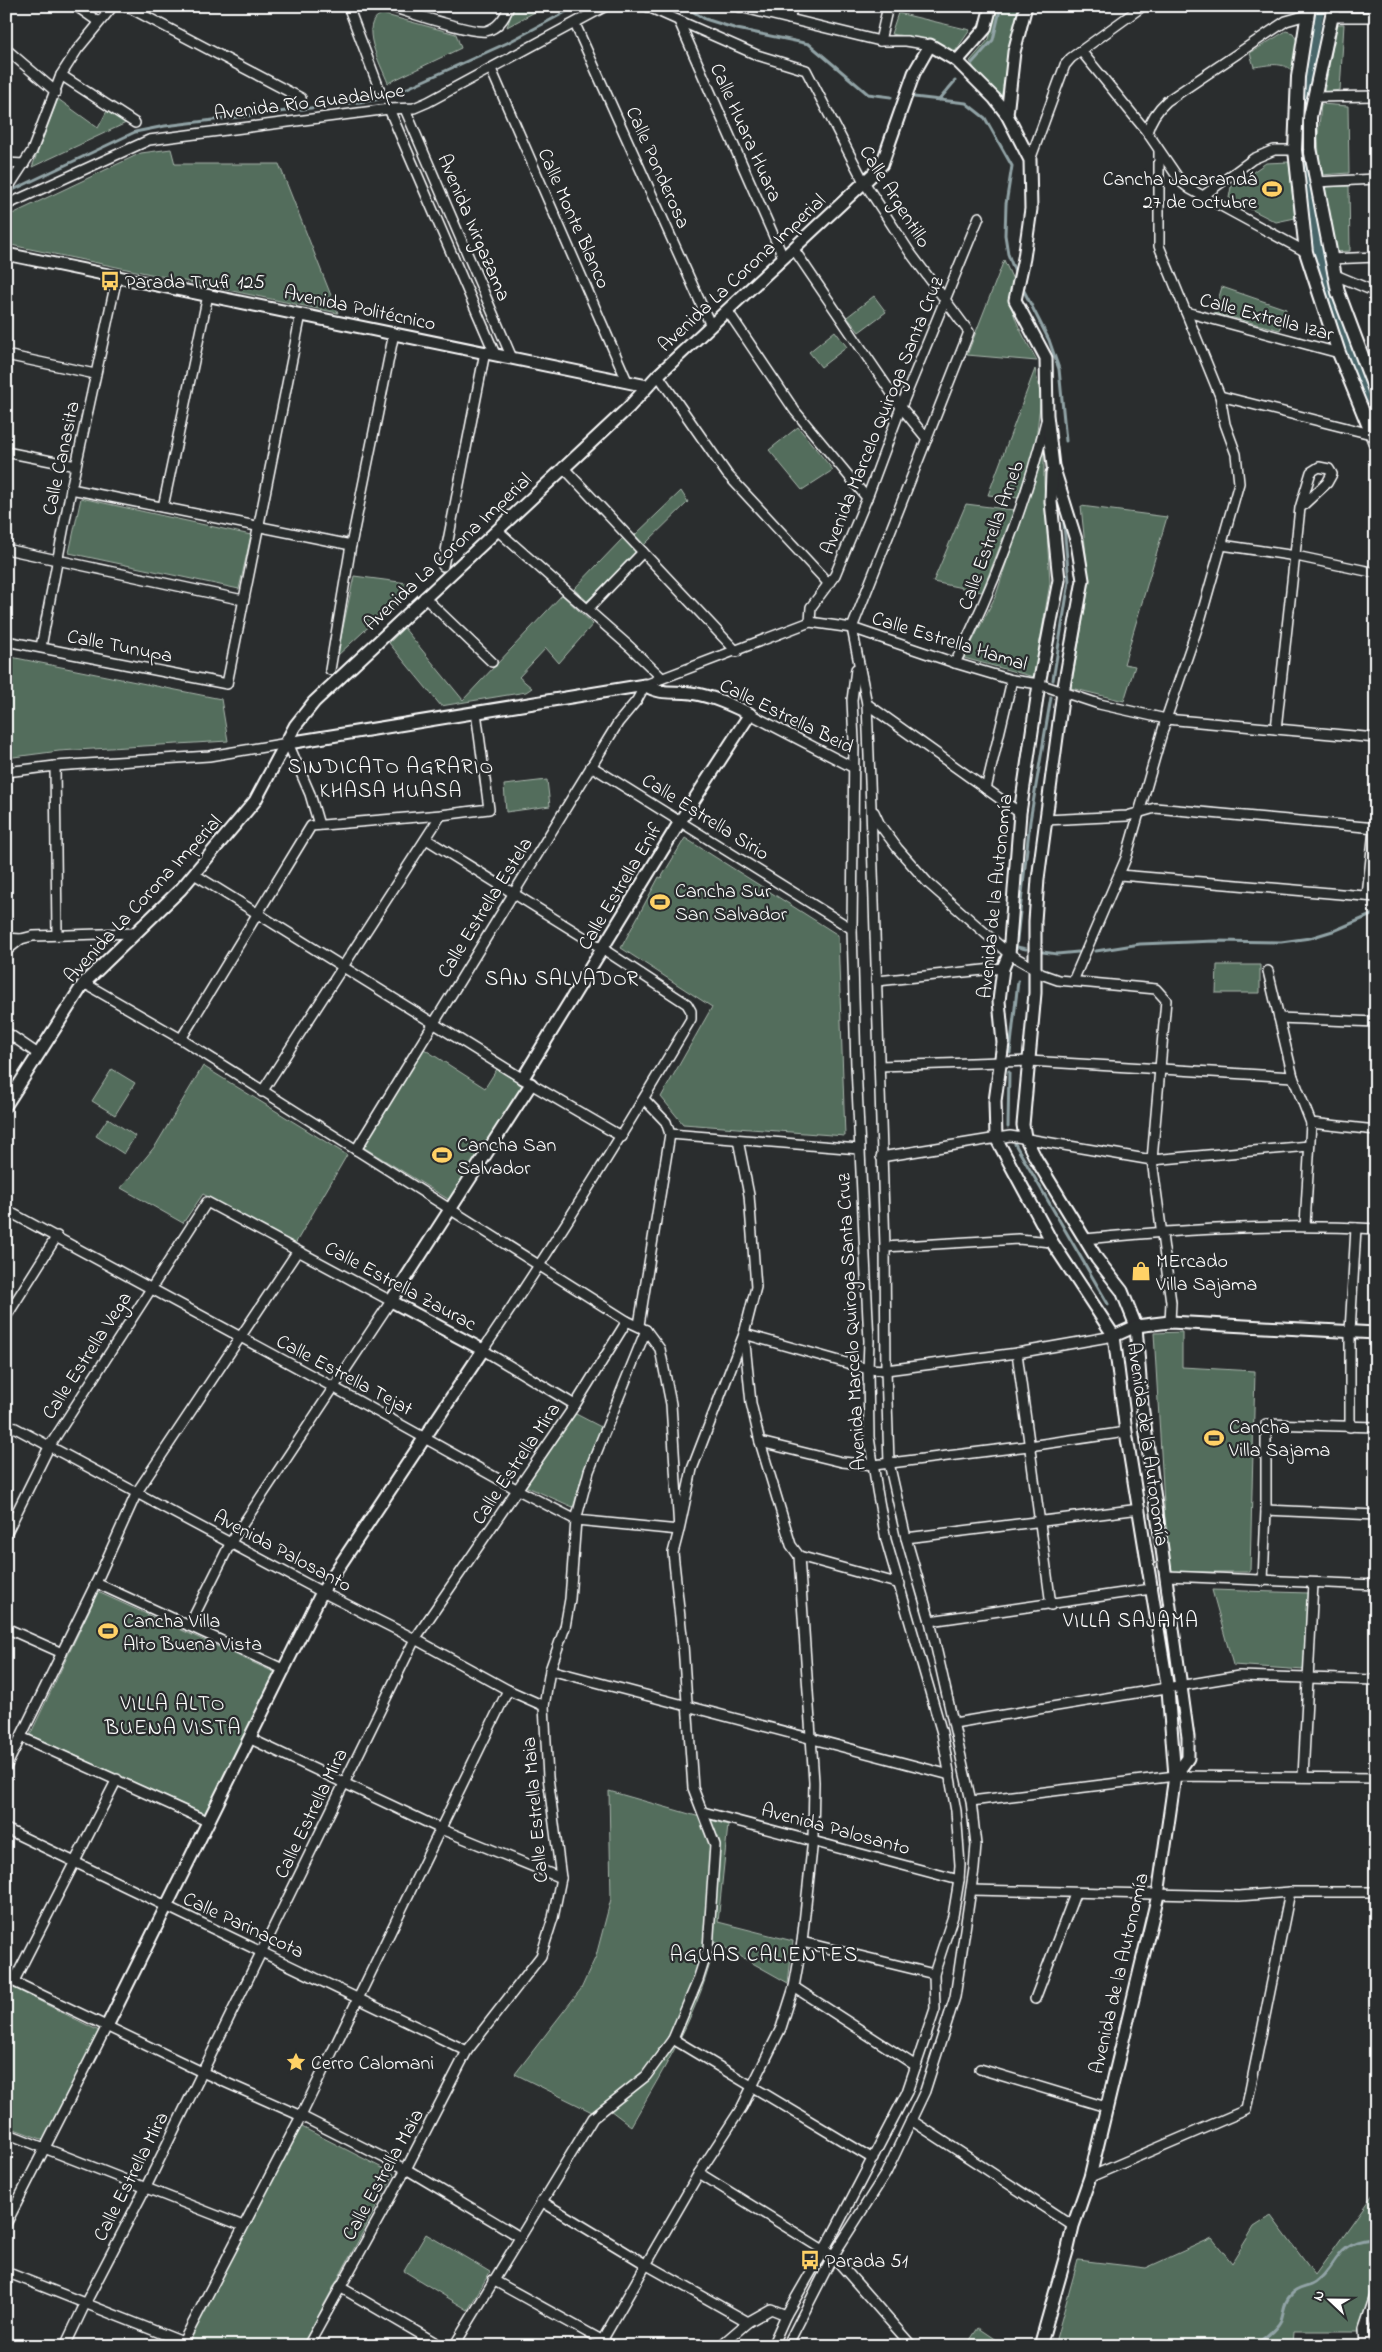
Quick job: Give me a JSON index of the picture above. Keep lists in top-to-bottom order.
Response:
{
  "streets": {
    "street": [
      "Avenida Río Guadalupe",
      "Calle Huara Huara",
      "Calle Ponderosa",
      "Calle Argentillo",
      "Calle Monte Blanco",
      "Avenida Ivirgazama",
      "Avenida La Corona Imperial",
      "Avenida Politécnico",
      "Calle Extrella Izar",
      "Avenida Marcelo Quiroga Santa Cruz",
      "Calle Canasita",
      "Calle Estrella Arneb",
      "Calle Estrella Hamal",
      "Calle Tunupa",
      "Calle Estrella Beid",
      "Calle Estrella Sirio",
      "Calle Estrella Enif",
      "Avenida de la Autonomía",
      "Calle Estrella Estela",
      "Calle Estrella Zaurac",
      "Calle Estrella Vega",
      "Calle Estrella Tejat",
      "Calle Estrella Mira",
      "Avenida Palosanto",
      "Calle Estrella Maia",
      "Calle Parinacota"
    ]
  },
  "crossings": [
    ["Avenida Río Guadalupe", "Calle Ponderosa"],
    ["Avenida Río Guadalupe", "Calle Monte Blanco"],
    ["Avenida Río Guadalupe", "Avenida Ivirgazama"],
    ["Calle Huara Huara", "Calle Argentillo"],
    ["Calle Huara Huara", "Avenida La Corona Imperial"],
    ["Calle Ponderosa", "Avenida La Corona Imperial"],
    ["Calle Argentillo", "Avenida La Corona Imperial"],
    ["Calle Argentillo", "Avenida Marcelo Quiroga Santa Cruz"],
    ["Calle Monte Blanco", "Avenida Politécnico"],
    ["Avenida Ivirgazama", "Avenida Politécnico"],
    ["Avenida La Corona Imperial", "Avenida Politécnico"],
    ["Avenida Politécnico", "Calle Canasita"],
    ["Avenida Marcelo Quiroga Santa Cruz", "Calle Estrella Hamal"],
    ["Avenida Marcelo Quiroga Santa Cruz", "Calle Estrella Beid"],
    ["Avenida Marcelo Quiroga Santa Cruz", "Calle Estrella Sirio"],
    ["Avenida Marcelo Quiroga Santa Cruz", "Avenida Palosanto"],
    ["Calle Canasita", "Calle Tunupa"],
    ["Calle Estrella Arneb", "Calle Estrella Hamal"],
    ["Calle Estrella Hamal", "Avenida de la Autonomía"],
    ["Calle Estrella Beid", "Calle Estrella Enif"],
    ["Calle Estrella Beid", "Calle Estrella Estela"],
    ["Calle Estrella Sirio", "Calle Estrella Enif"],
    ["Calle Estrella Sirio", "Calle Estrella Estela"],
    ["Calle Estrella Enif", "Calle Estrella Zaurac"],
    ["Calle Estrella Zaurac", "Calle Estrella Vega"],
    ["Calle Estrella Zaurac", "Calle Estrella Mira"],
    ["Calle Estrella Vega", "Calle Estrella Tejat"],
    ["Calle Estrella Vega", "Avenida Palosanto"],
    ["Calle Estrella Tejat", "Calle Estrella Mira"],
    ["Calle Estrella Tejat", "Calle Estrella Maia"],
    ["Calle Estrella Mira", "Avenida Palosanto"],
    ["Calle Estrella Mira", "Calle Parinacota"],
    ["Avenida Palosanto", "Calle Estrella Maia"],
    ["Calle Estrella Maia", "Calle Parinacota"]
  ],
  "districts": [
    "SINDICATO AGRARIO KHASA HUASA",
    "SAN SALVADOR",
    "VILLA SAJAMA",
    "VILLA ALTO BUENA VISTA",
    "AGUAS CALIENTES"
  ],
  "places": {
    "sports": [
      "Cancha Jacarandá 27 de Octubre",
      "Cancha Sur San Salvador",
      "Cancha San Salvador",
      "Cancha Villa Sajama",
      "Cancha Villa Alto Buena Vista"
    ],
    "bus stop": ["Parada Trufi 125", "Parada 51"],
    "shop": ["MErcado Villa Sajama"],
    "place": ["Cerro Calomani"]
  },
  "north": "left"
}
